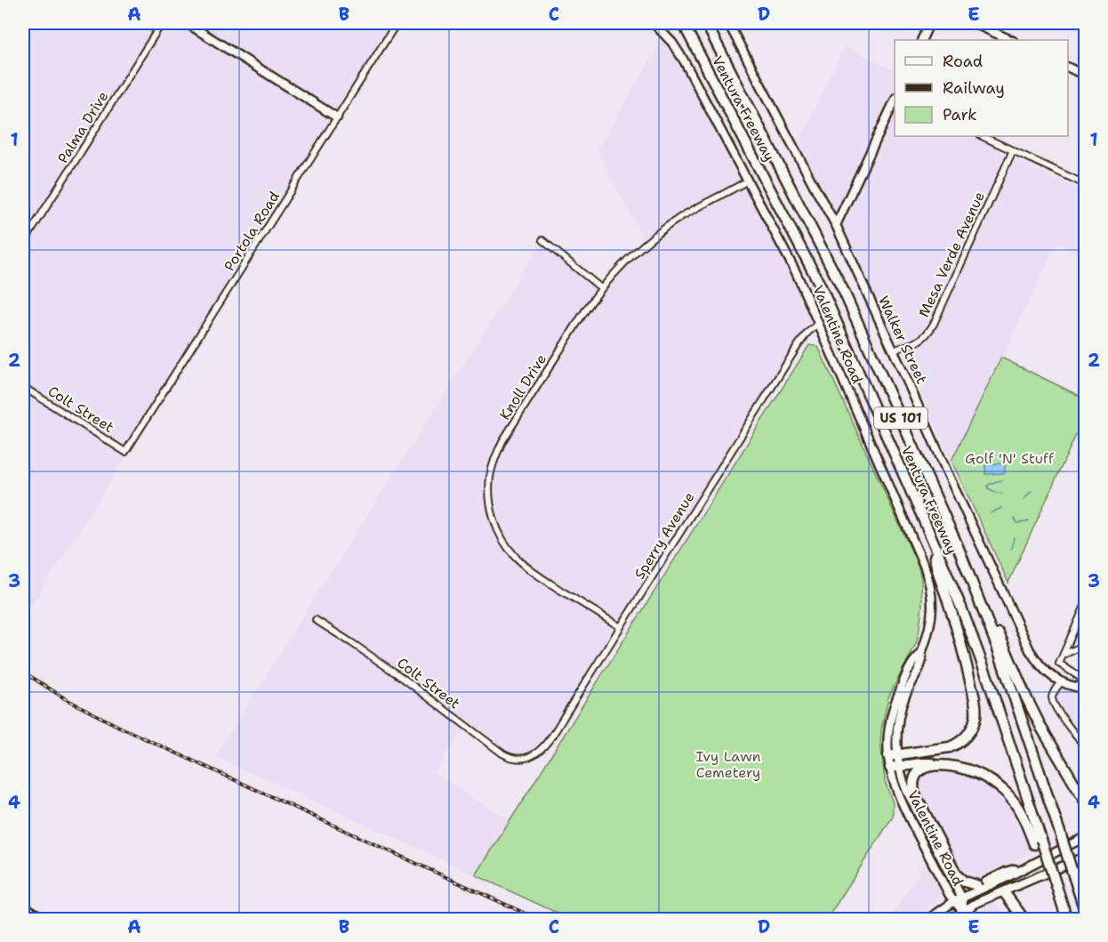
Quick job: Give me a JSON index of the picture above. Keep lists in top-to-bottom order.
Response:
{
  "streets": {
    "highway": ["Ventura Freeway", "US 101"],
    "street": [
      "Palma Drive",
      "Portola Road",
      "Mesa Verde Avenue",
      "Valentine Road",
      "Walker Street",
      "Knoll Drive",
      "Colt Street",
      "Sperry Avenue"
    ]
  },
  "crossings": [
    ["Portola Road", "Colt Street"],
    ["Mesa Verde Avenue", "Walker Street"],
    ["Valentine Road", "Knoll Drive"],
    ["Valentine Road", "Sperry Avenue"],
    ["Knoll Drive", "Sperry Avenue"],
    ["Colt Street", "Sperry Avenue"]
  ],
  "parks": ["Golf 'N' Stuff", "Ivy Lawn Cemetery"],
  "legend": ["Road", "Railway", "Park"],
  "grid": {
    "columns": [
      "A",
      "B",
      "C",
      "D",
      "E"
    ],
    "rows": [
      "1",
      "2",
      "3",
      "4"
    ]
  }
}
